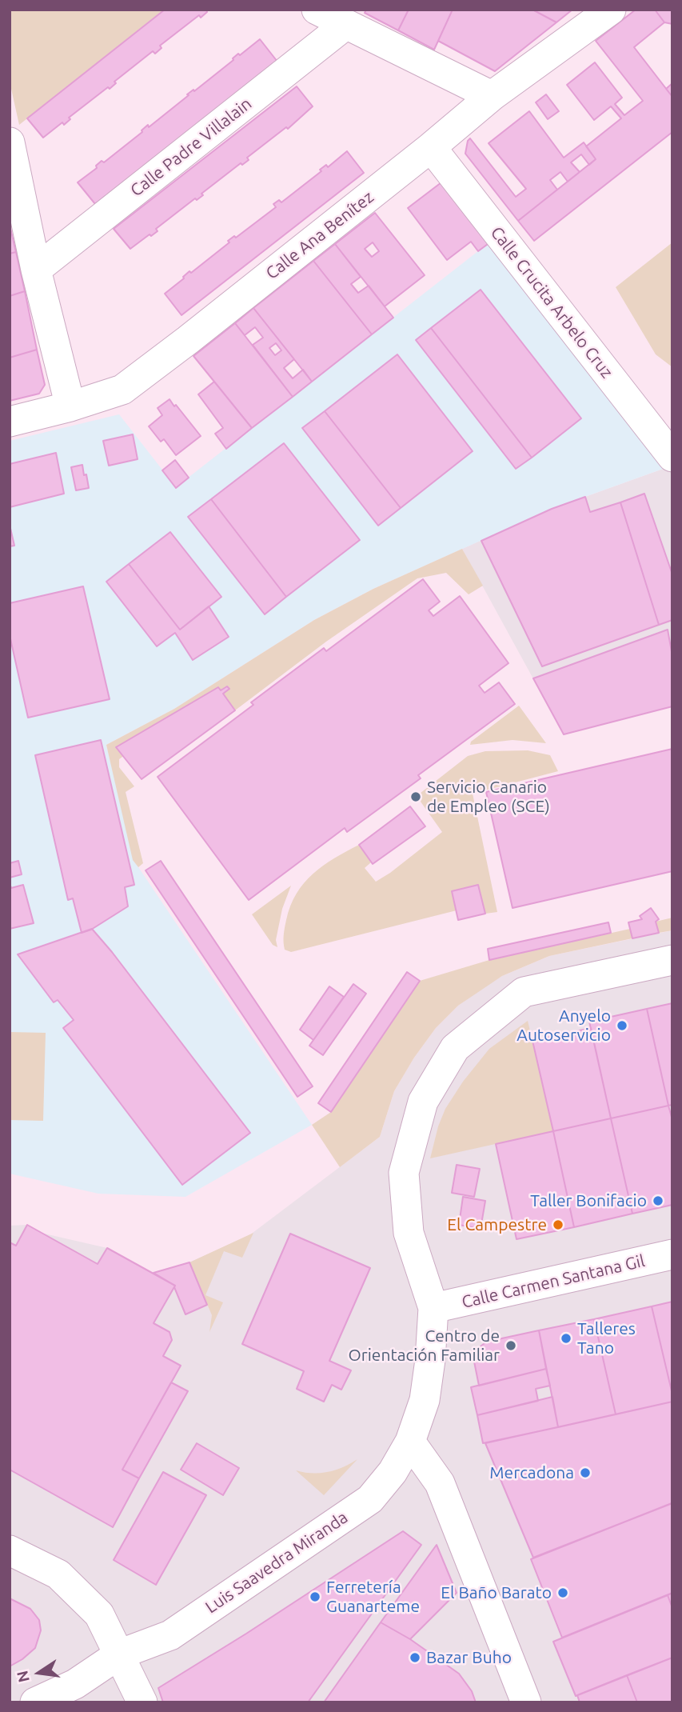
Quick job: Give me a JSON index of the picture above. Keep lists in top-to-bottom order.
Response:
{
  "streets": {
    "street": [
      "Calle Padre Villalain",
      "Calle Ana Benítez",
      "Calle Crucita Arbelo Cruz",
      "Calle Carmen Santana Gil",
      "Luis Saavedra Miranda"
    ]
  },
  "crossings": [
    ["Calle Ana Benítez", "Calle Crucita Arbelo Cruz"],
    ["Calle Carmen Santana Gil", "Luis Saavedra Miranda"]
  ],
  "places": [
    "Servicio Canario de Empleo (SCE)",
    "Anyelo Autoservicio",
    "Taller Bonifacio",
    "El Campestre",
    "Talleres Tano",
    "Centro de Orientación Familiar",
    "Mercadona",
    "El Baño Barato",
    "Ferretería Guanarteme",
    "Bazar Buho"
  ],
  "north": "left"
}
